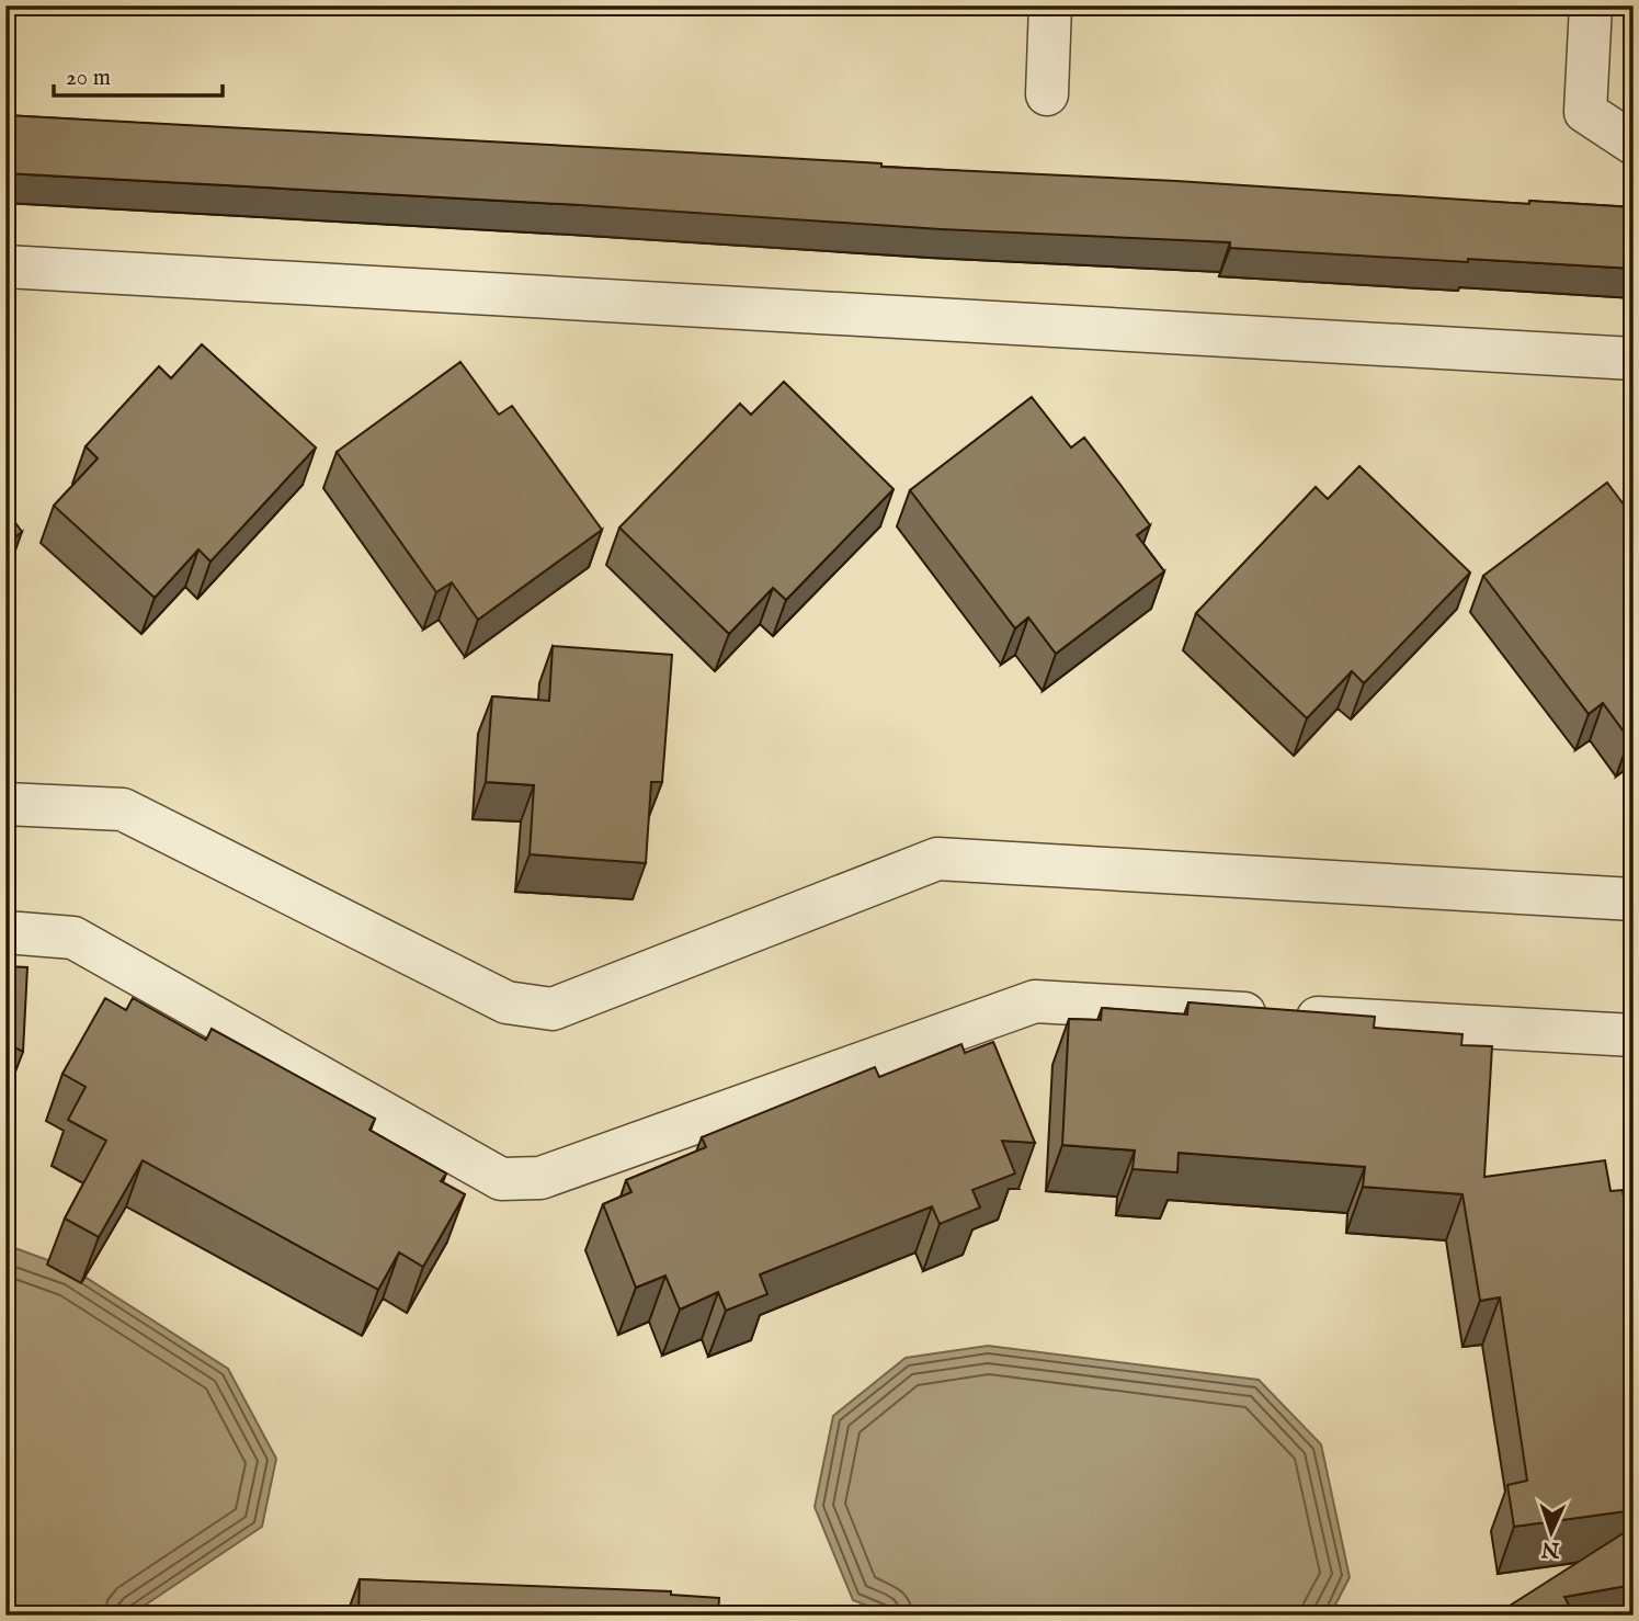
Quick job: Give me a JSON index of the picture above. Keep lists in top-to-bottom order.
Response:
{
  "scale_bar": "20 m",
  "north": "bottom"
}
